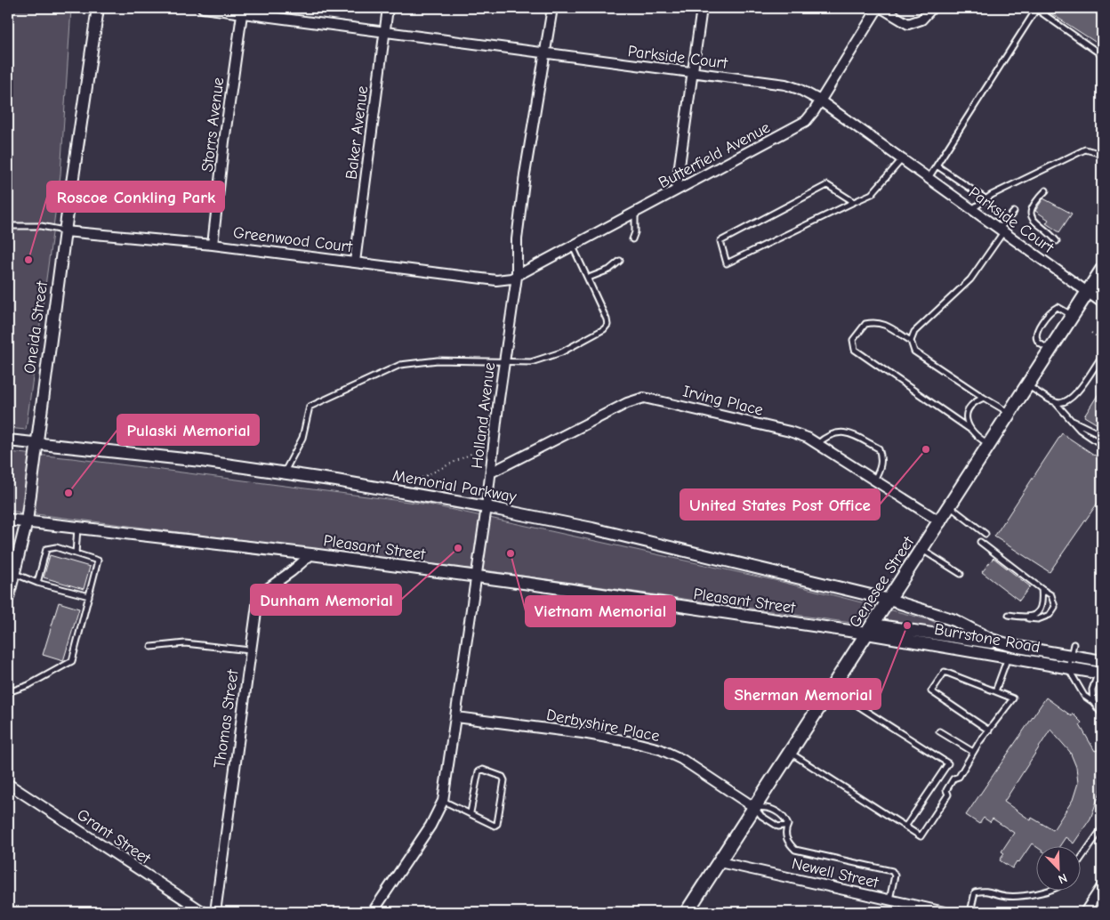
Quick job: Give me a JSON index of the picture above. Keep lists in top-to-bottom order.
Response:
{
  "streets": {
    "main road": ["Genesee Street"],
    "street": [
      "Parkside Court",
      "Storrs Avenue",
      "Baker Avenue",
      "Butterfield Avenue",
      "Greenwood Court",
      "Oneida Street",
      "Irving Place",
      "Holland Avenue",
      "Memorial Parkway",
      "Pleasant Street",
      "Burrstone Road",
      "Thomas Street",
      "Derbyshire Place",
      "Grant Street",
      "Newell Street"
    ]
  },
  "crossings": [
    ["Parkside Court", "Storrs Avenue"],
    ["Parkside Court", "Baker Avenue"],
    ["Parkside Court", "Butterfield Avenue"],
    ["Parkside Court", "Holland Avenue"],
    ["Parkside Court", "Genesee Street"],
    ["Storrs Avenue", "Greenwood Court"],
    ["Baker Avenue", "Greenwood Court"],
    ["Butterfield Avenue", "Greenwood Court"],
    ["Butterfield Avenue", "Holland Avenue"],
    ["Greenwood Court", "Oneida Street"],
    ["Greenwood Court", "Holland Avenue"],
    ["Oneida Street", "Memorial Parkway"],
    ["Oneida Street", "Pleasant Street"],
    ["Irving Place", "Holland Avenue"],
    ["Irving Place", "Genesee Street"],
    ["Holland Avenue", "Memorial Parkway"],
    ["Holland Avenue", "Pleasant Street"],
    ["Holland Avenue", "Derbyshire Place"],
    ["Memorial Parkway", "Genesee Street"],
    ["Memorial Parkway", "Burrstone Road"],
    ["Pleasant Street", "Genesee Street"],
    ["Pleasant Street", "Burrstone Road"],
    ["Pleasant Street", "Thomas Street"],
    ["Genesee Street", "Burrstone Road"],
    ["Genesee Street", "Derbyshire Place"],
    ["Genesee Street", "Newell Street"]
  ],
  "places": [
    "Roscoe Conkling Park",
    "United States Post Office",
    "Pulaski Memorial",
    "Dunham Memorial",
    "Vietnam Memorial",
    "Sherman Memorial"
  ],
  "north": "bottom right"
}
